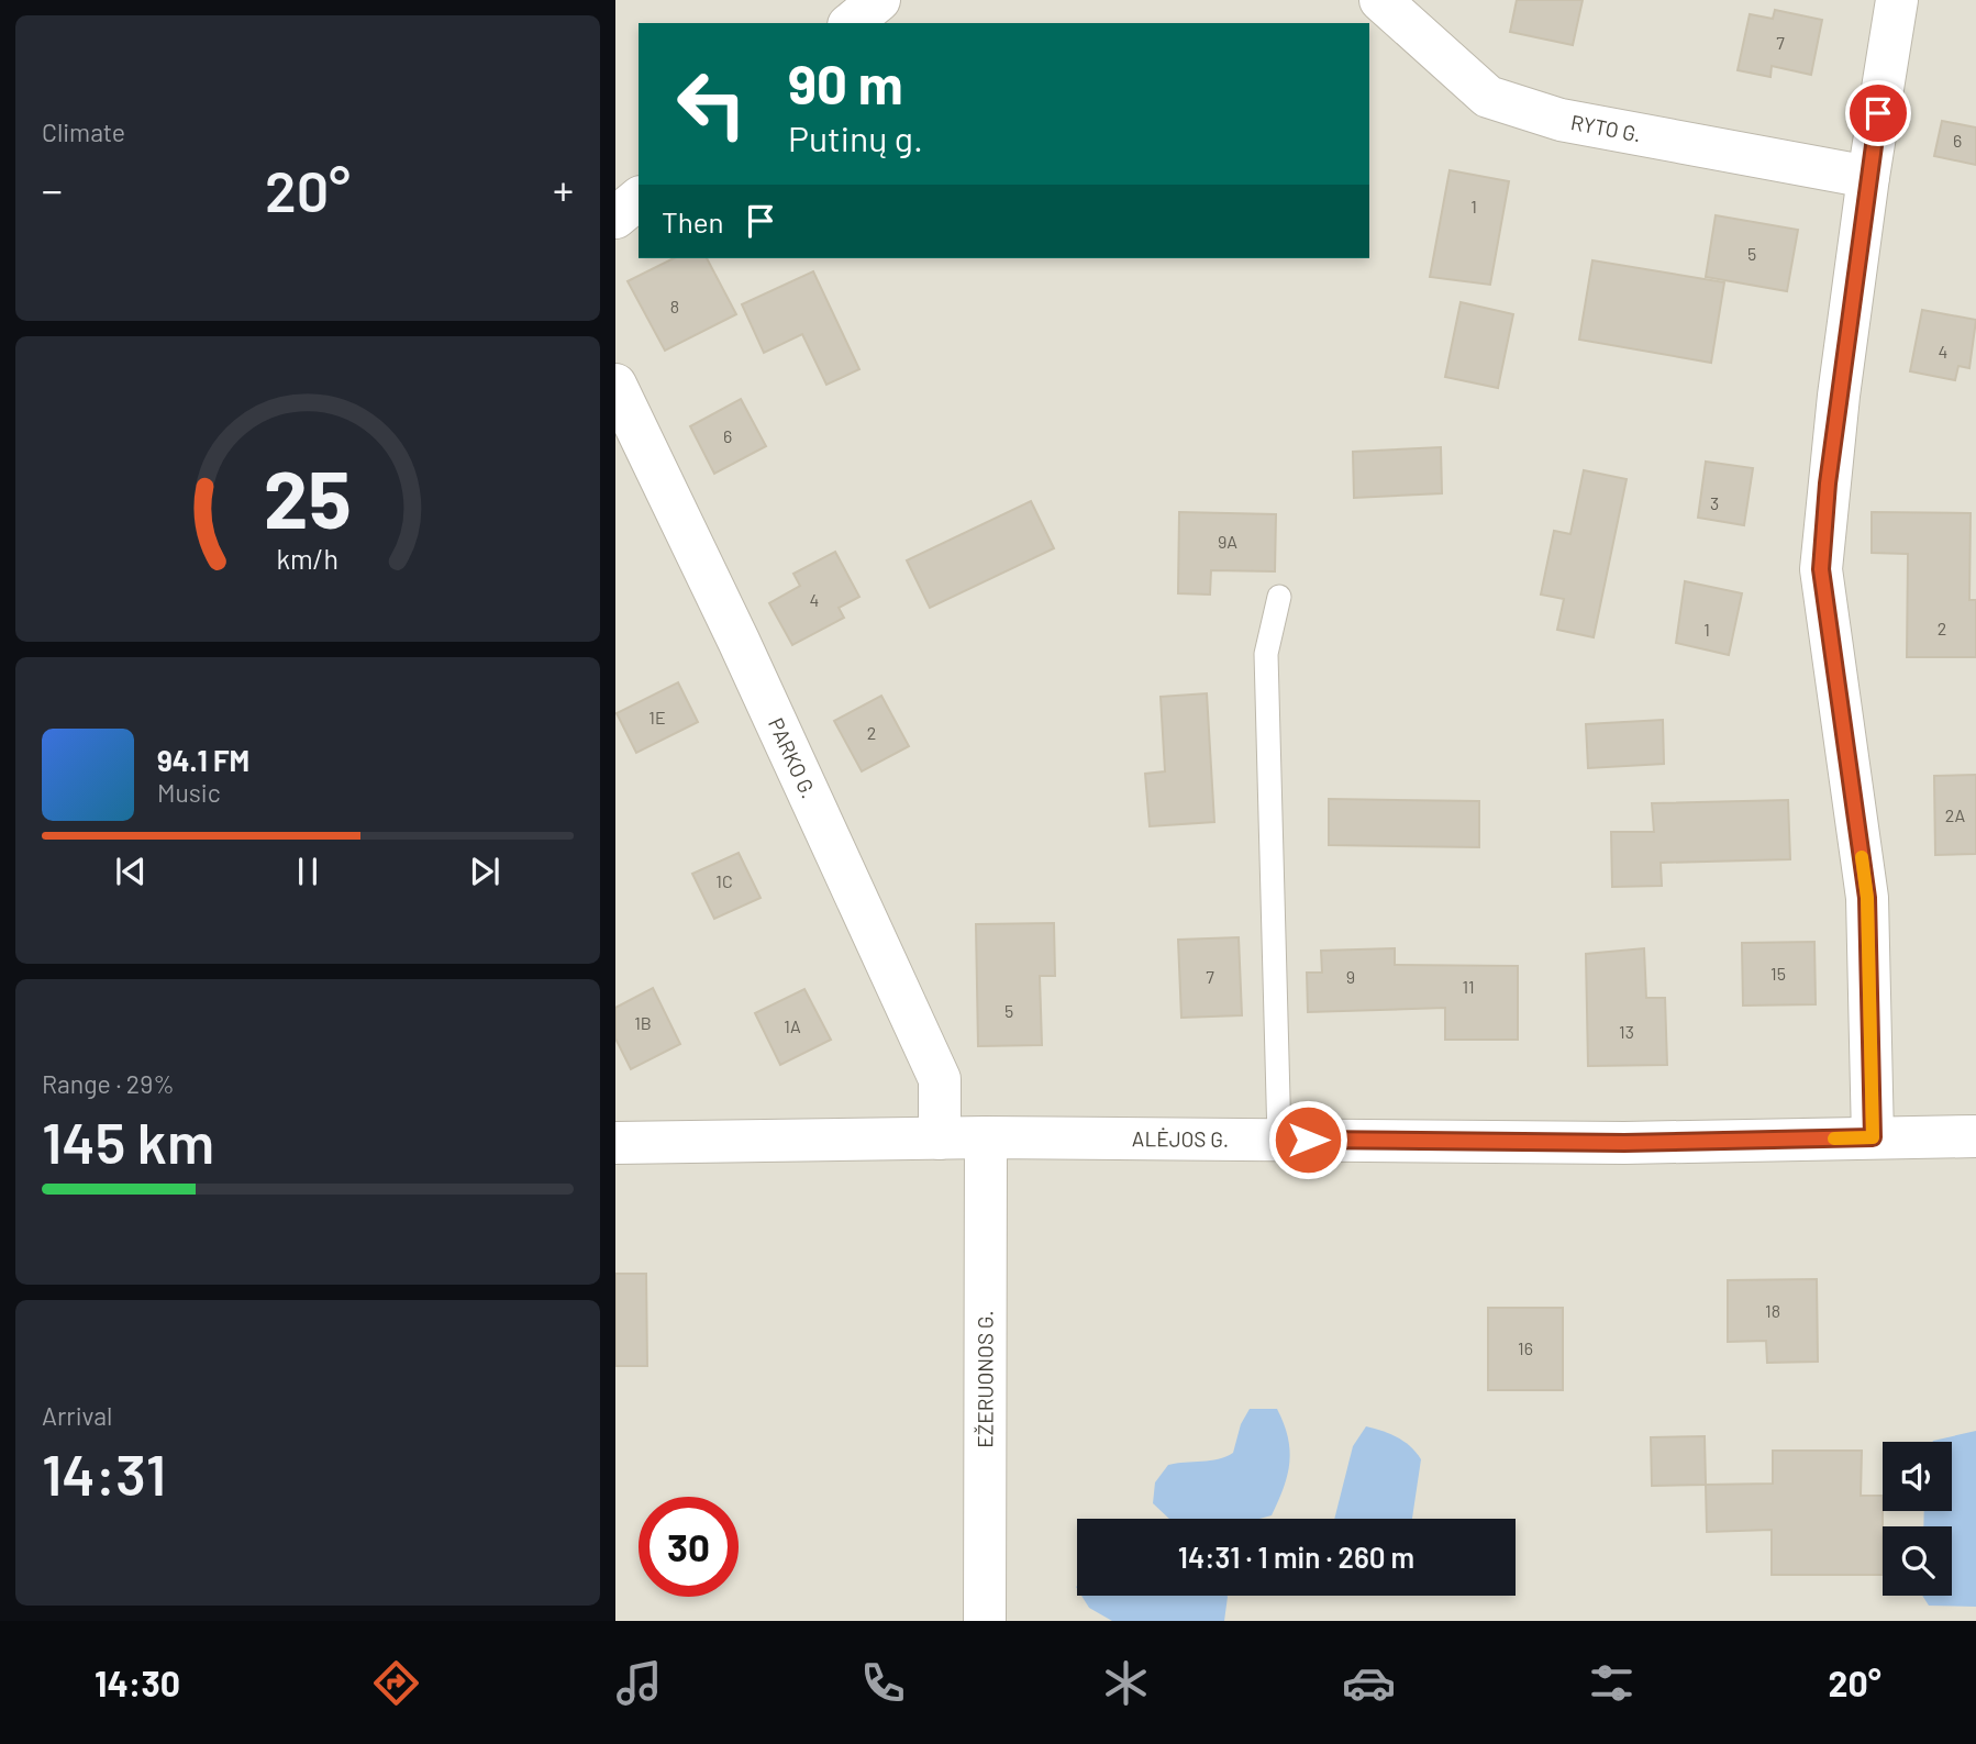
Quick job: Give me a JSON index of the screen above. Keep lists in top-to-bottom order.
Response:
{
  "streets": {
    "street": [
      "RYTO G.",
      "PARKO G.",
      "ALĖJOS G.",
      "EŽERUONOS G."
    ]
  },
  "crossings": [
    ["PARKO G.", "ALĖJOS G."],
    ["ALĖJOS G.", "EŽERUONOS G."]
  ],
  "house_numbers": [
    "7",
    "6",
    "1",
    "5",
    "8",
    "4",
    "6",
    "3",
    "9A",
    "4",
    "2",
    "1",
    "1E",
    "2",
    "2A",
    "1C",
    "15",
    "7",
    "9",
    "11",
    "5",
    "1B",
    "1A",
    "13",
    "18",
    "16"
  ],
  "page": {
    "tile": [
      "Climate",
      ["Range · 29%", "145 km"],
      ["Arrival", "14:31"]
    ],
    "turn": ["90 m", "Putinų g."],
    "heat": ["−", "20°", "+"],
    "then": "Then",
    "song": ["94.1 FM", "Music"],
    "limit": "30",
    "trip": "14:31 · 1 min · 260 m",
    "tabs": ["14:30", "20°"],
    "gauge": ["25", "km/h"]
  }
}
